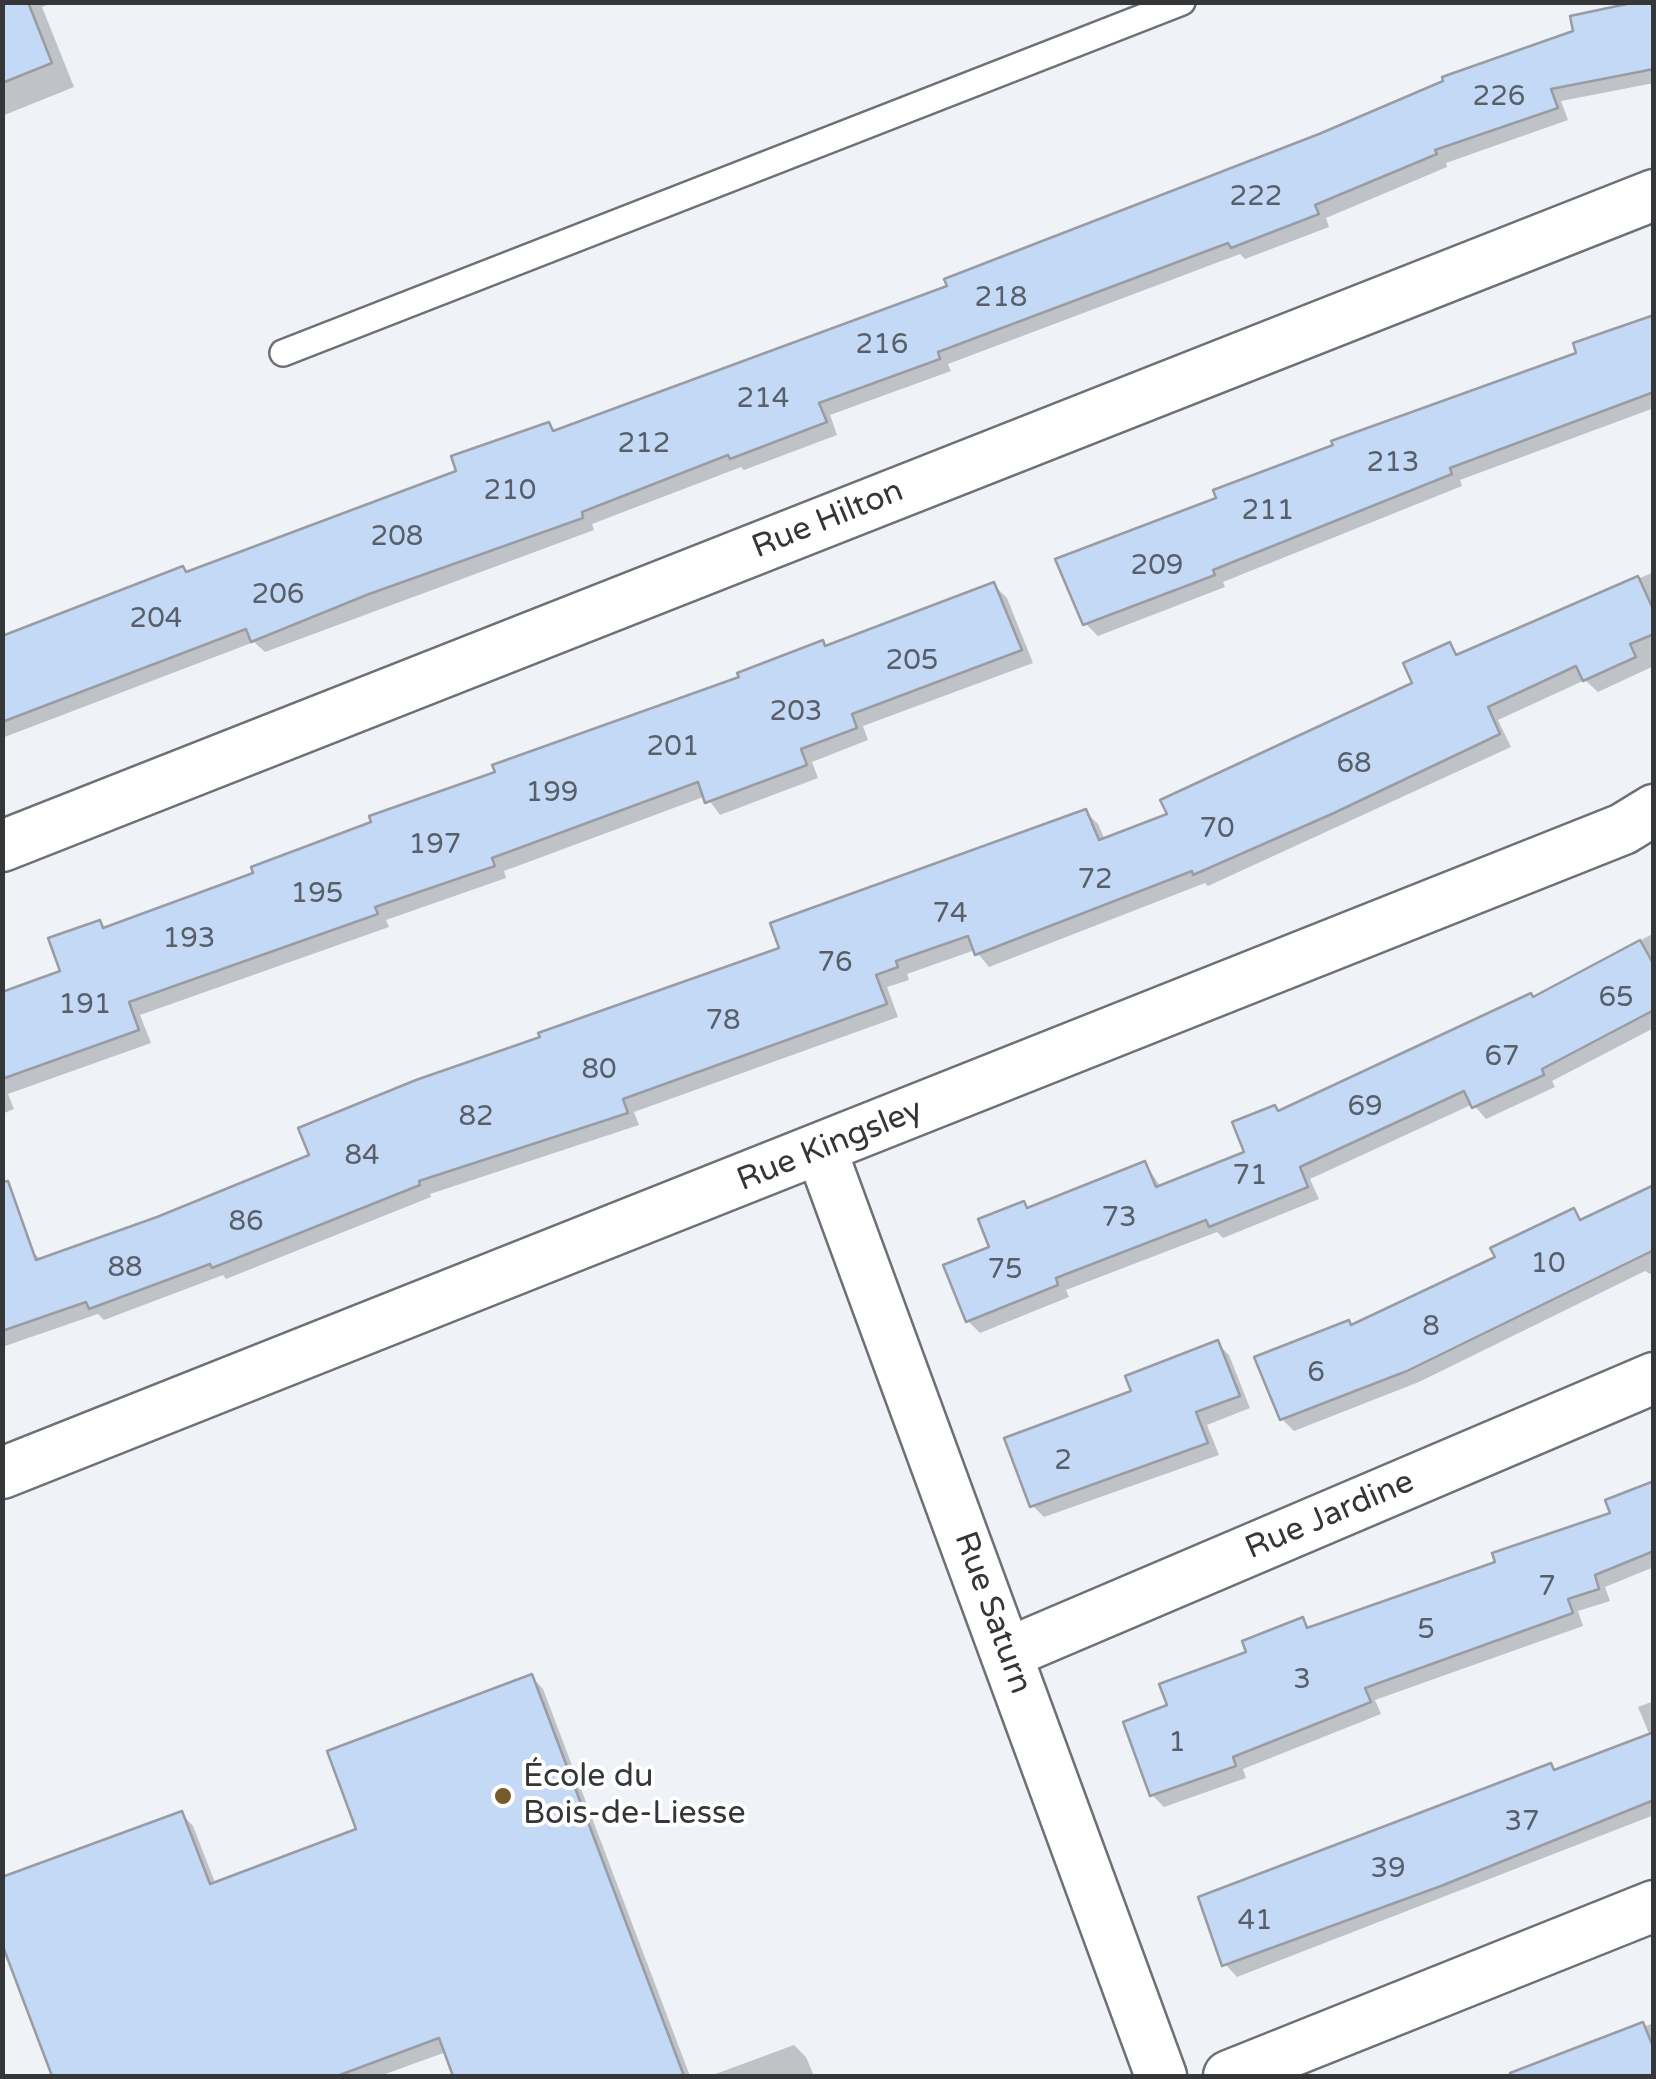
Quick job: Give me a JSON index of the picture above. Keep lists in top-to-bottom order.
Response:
{
  "streets": {
    "street": [
      "Rue Hilton",
      "Rue Kingsley",
      "Rue Jardine",
      "Rue Saturn"
    ]
  },
  "crossings": [
    ["Rue Kingsley", "Rue Saturn"],
    ["Rue Jardine", "Rue Saturn"]
  ],
  "places": ["École du Bois-de-Liesse"],
  "house_numbers": [
    "226",
    "222",
    "218",
    "216",
    "214",
    "212",
    "213",
    "210",
    "211",
    "208",
    "209",
    "206",
    "204",
    "205",
    "203",
    "201",
    "68",
    "199",
    "70",
    "197",
    "72",
    "195",
    "74",
    "193",
    "76",
    "65",
    "191",
    "78",
    "67",
    "80",
    "69",
    "82",
    "84",
    "71",
    "73",
    "86",
    "10",
    "88",
    "75",
    "8",
    "6",
    "2",
    "7",
    "5",
    "3",
    "1",
    "37",
    "39",
    "41"
  ]
}
